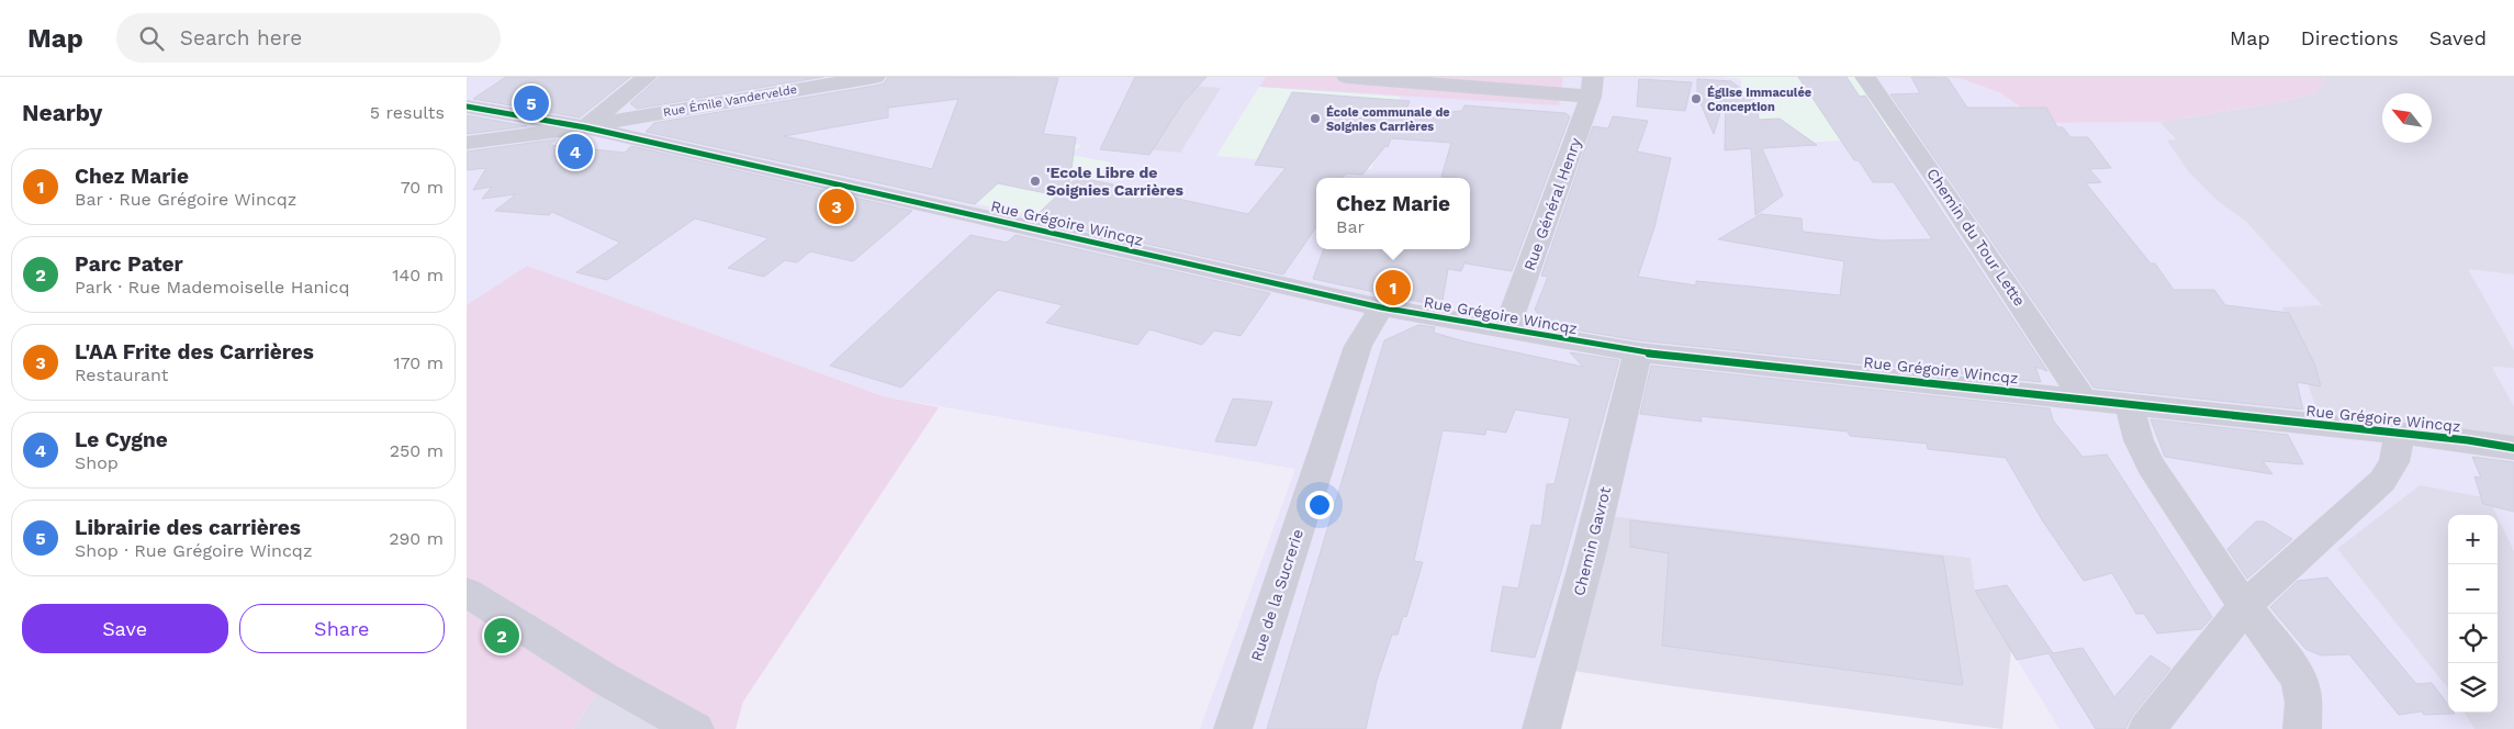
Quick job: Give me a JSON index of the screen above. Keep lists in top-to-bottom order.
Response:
{
  "streets": {
    "street": [
      "Rue Émile Vandervelde",
      "Rue Général Henry",
      "Rue Grégoire Wincqz",
      "Chemin du Tour Lette",
      "Chemin Gavrot",
      "Rue de la Sucrerie"
    ]
  },
  "crossings": [
    ["Rue Émile Vandervelde", "Rue Grégoire Wincqz"],
    ["Rue Général Henry", "Rue Grégoire Wincqz"],
    ["Rue Grégoire Wincqz", "Chemin du Tour Lette"],
    ["Rue Grégoire Wincqz", "Chemin Gavrot"],
    ["Rue Grégoire Wincqz", "Rue de la Sucrerie"]
  ],
  "places": ["Église Immaculée Conception", "École communale de Soignies Carrières", "'Ecole Libre de Soignies Carrières"],
  "north": "top left",
  "page": {
    "header": "Map",
    "search": "Search here",
    "nav": ["Map", "Directions", "Saved"],
    "heading": ["Nearby", "5 results"],
    "pins": [
      "5",
      "4",
      "3",
      "1",
      "2"
    ],
    "list": [
      {
        "mark": "1",
        "name": "Chez Marie",
        "note": "Bar · Rue Grégoire Wincqz",
        "value": "70 m"
      },
      {
        "mark": "2",
        "name": "Parc Pater",
        "note": "Park · Rue Mademoiselle Hanicq",
        "value": "140 m"
      },
      {
        "mark": "3",
        "name": "L'AA Frite des Carrières",
        "note": "Restaurant",
        "value": "170 m"
      },
      {
        "mark": "4",
        "name": "Le Cygne",
        "note": "Shop",
        "value": "250 m"
      },
      {
        "mark": "5",
        "name": "Librairie des carrières",
        "note": "Shop · Rue Grégoire Wincqz",
        "value": "290 m"
      }
    ],
    "popup": ["Chez Marie", "Bar"],
    "map_buttons": ["+", "−"],
    "buttons": ["Save", "Share"]
  }
}
